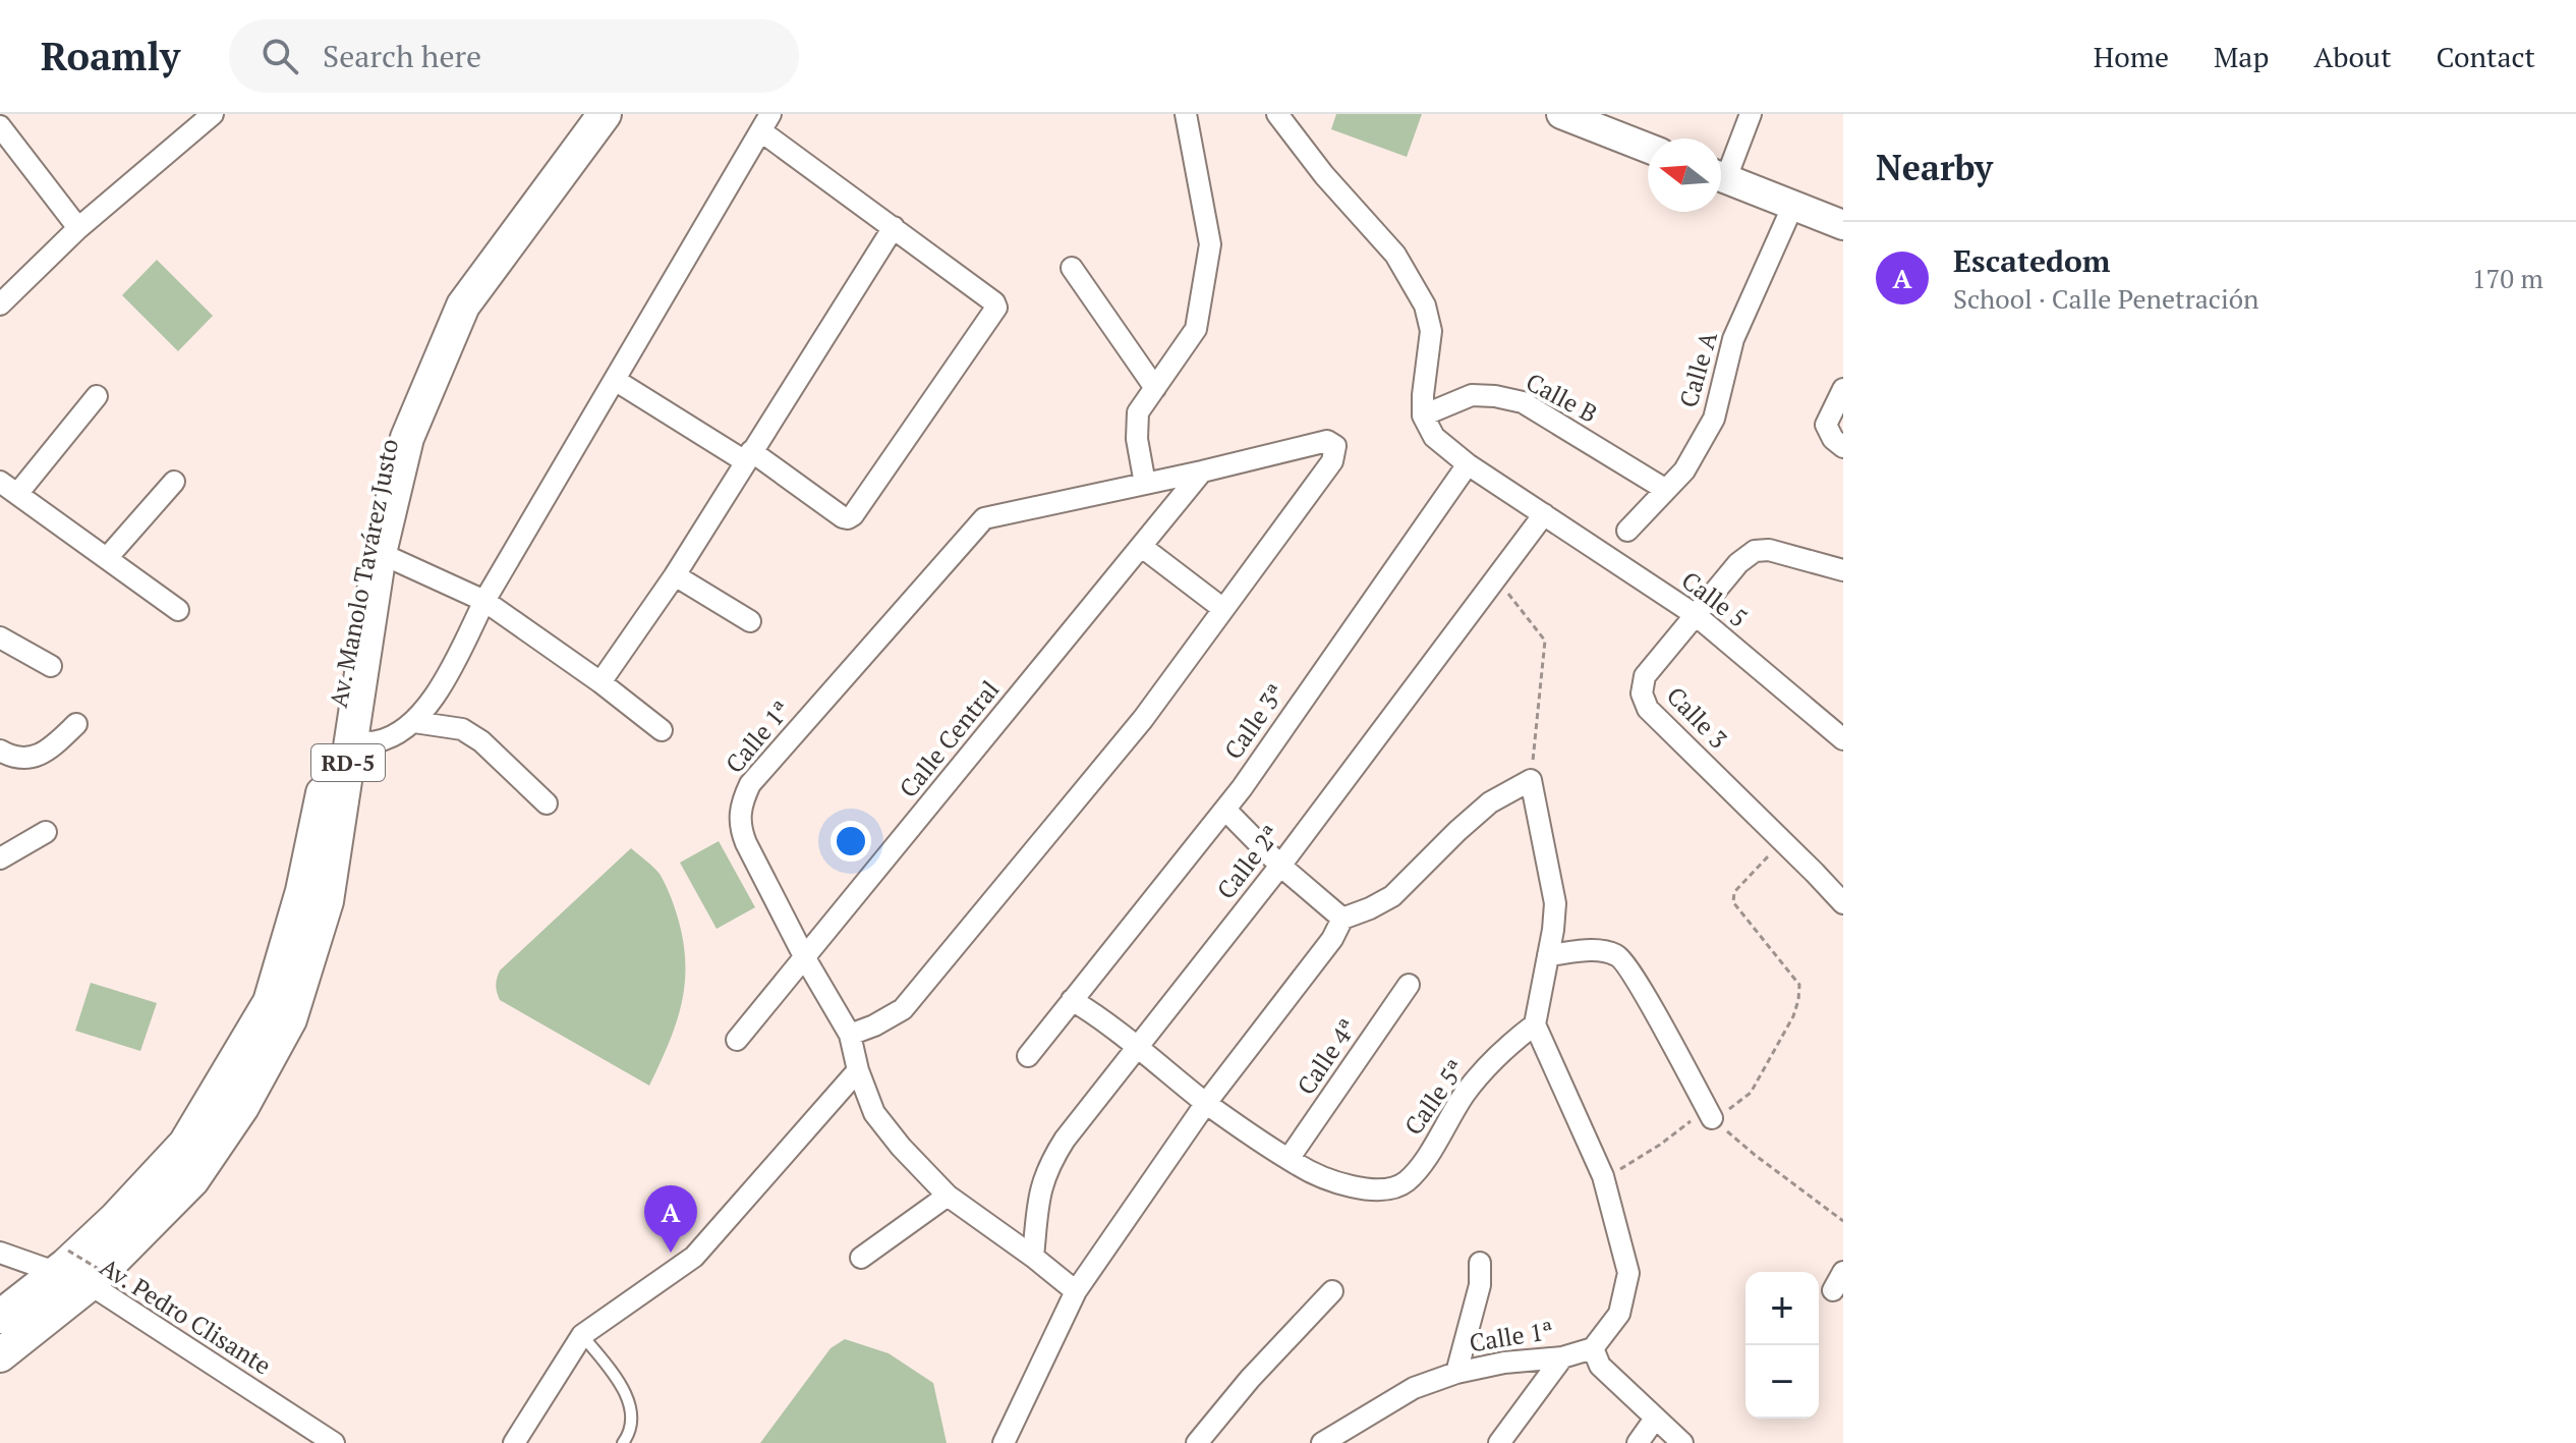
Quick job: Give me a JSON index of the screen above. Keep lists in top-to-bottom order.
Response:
{
  "streets": {
    "main road": ["Av. Manolo Tavárez Justo", "RD-5"],
    "street": [
      "Calle A",
      "Calle B",
      "Calle 5",
      "Calle 3",
      "Calle 3ª",
      "Calle 1ª",
      "Calle Central",
      "Calle 2ª",
      "Calle 4ª",
      "Calle 5ª",
      "Av. Pedro Clisante"
    ]
  },
  "crossings": [
    ["Calle A", "Calle B"],
    ["Calle B", "Calle 5"],
    ["Av. Manolo Tavárez Justo", "Av. Pedro Clisante"],
    ["Calle 5", "Calle 3"],
    ["Calle 5", "Calle 3ª"],
    ["Calle 5", "Calle 2ª"],
    ["Calle 1ª", "Calle Central"],
    ["Calle 1ª", "Calle 2ª"],
    ["Calle 4ª", "Calle 5ª"]
  ],
  "north": "left",
  "page": {
    "header": "Roamly",
    "search": "Search here",
    "nav": [
      "Home",
      "Map",
      "About",
      "Contact"
    ],
    "heading": "Nearby",
    "list": [
      {
        "mark": "A",
        "name": "Escatedom",
        "note": "School · Calle Penetración",
        "value": "170 m"
      }
    ],
    "pins": "A",
    "map_buttons": ["+", "−"]
  }
}
